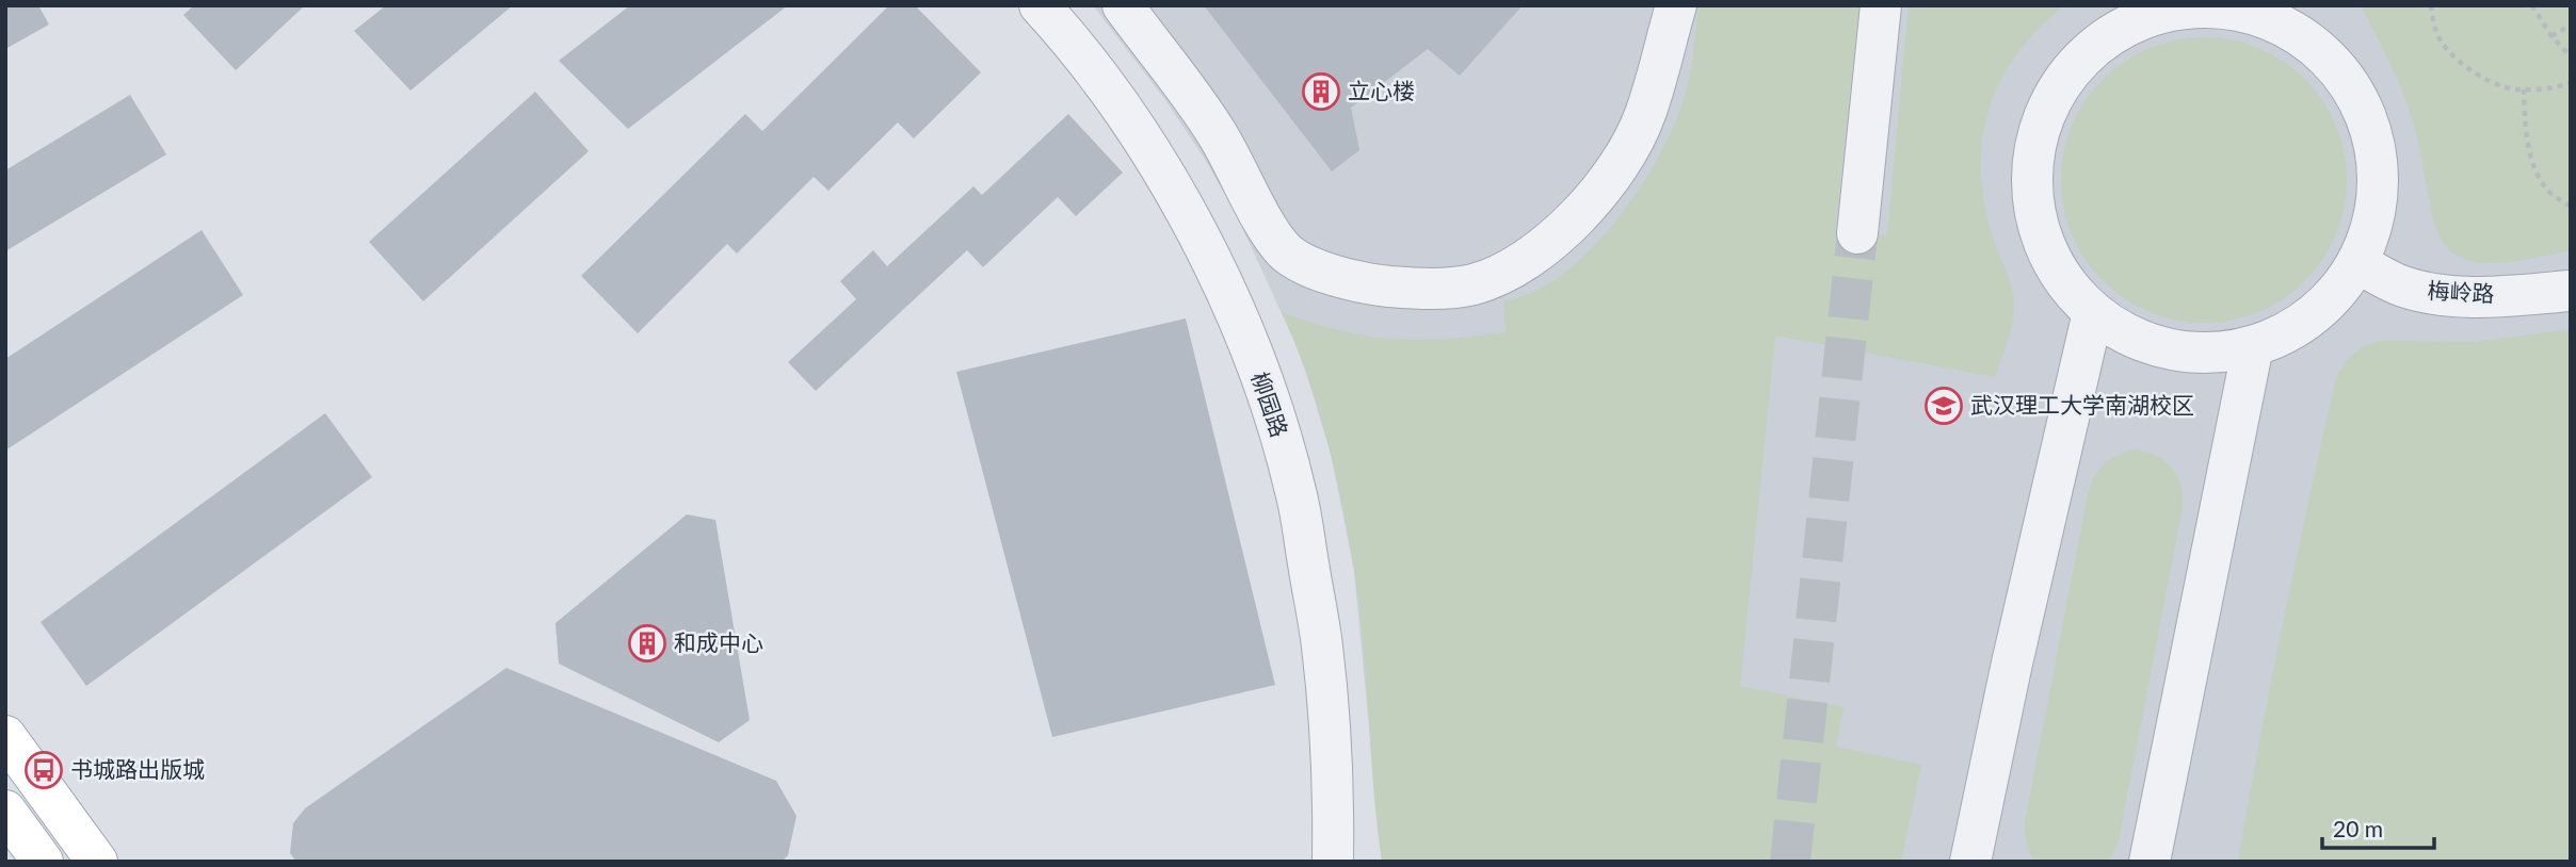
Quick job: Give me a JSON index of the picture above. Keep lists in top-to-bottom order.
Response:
{
  "streets": {
    "street": ["梅岭路", "柳园路"]
  },
  "places": {
    "building": ["立心楼", "和成中心"],
    "school or university": ["武汉理工大学南湖校区"],
    "bus stop": ["书城路出版城"]
  },
  "scale_bar": "20 m"
}
